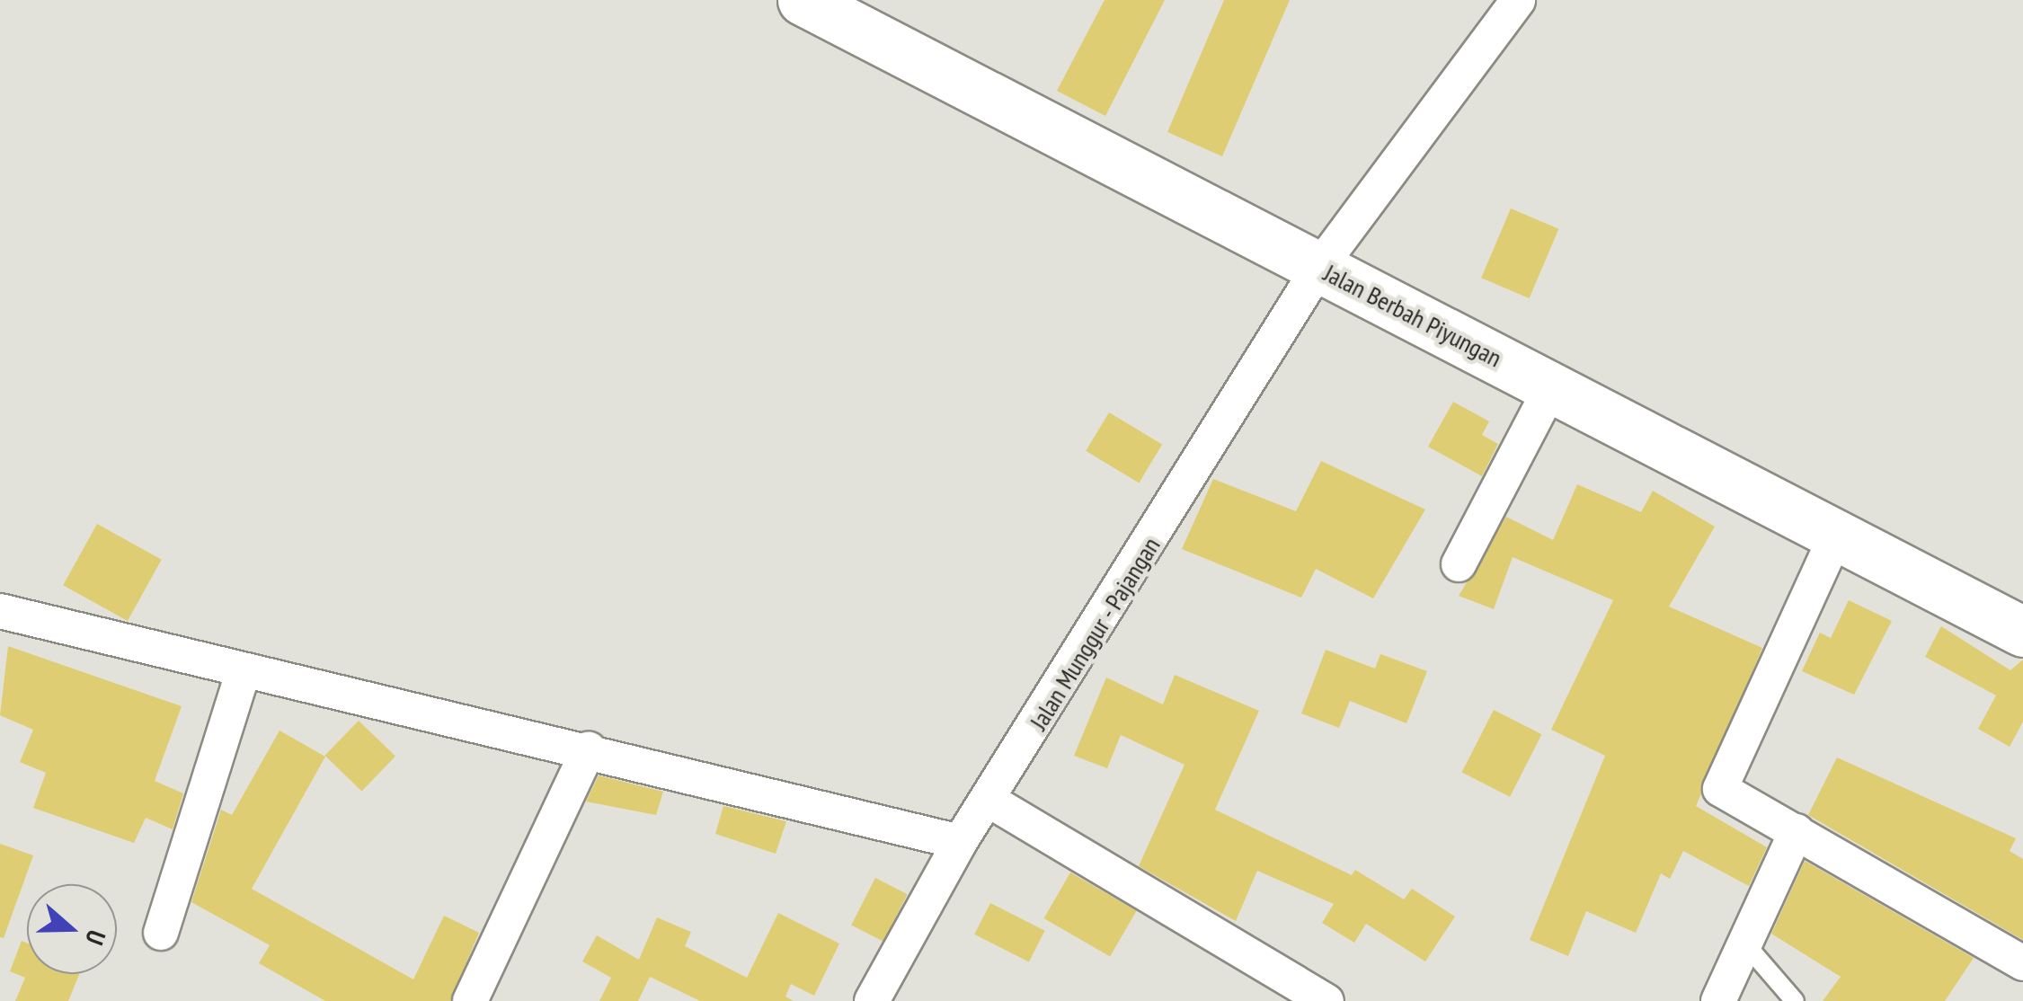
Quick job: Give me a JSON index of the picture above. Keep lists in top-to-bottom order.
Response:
{
  "streets": {
    "street": ["Jalan Berbah Piyungan", "Jalan Munggur - Pajangan"]
  },
  "crossings": [
    ["Jalan Berbah Piyungan", "Jalan Munggur - Pajangan"]
  ],
  "north": "right"
}
